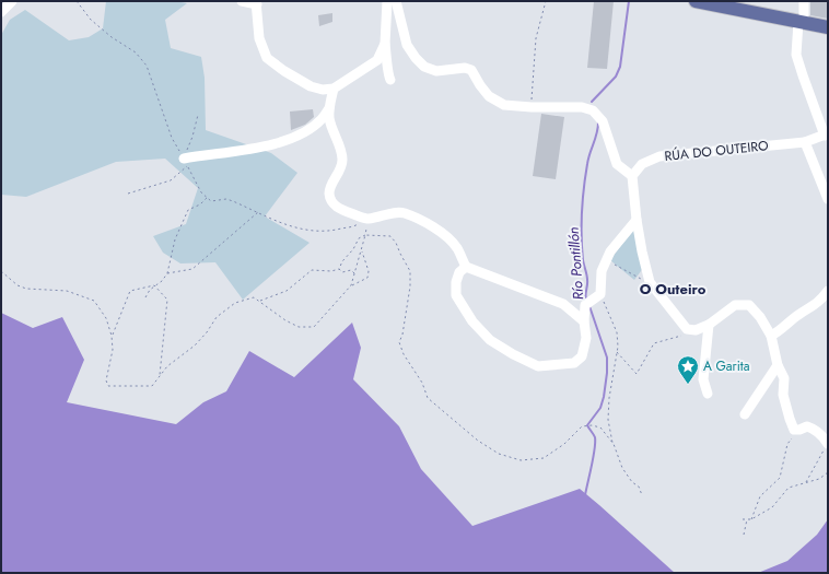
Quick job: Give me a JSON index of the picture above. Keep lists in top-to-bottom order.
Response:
{
  "streets": {
    "street": ["RÚA DO OUTEIRO"]
  },
  "districts": ["O Outeiro"],
  "water": ["Río Pontillón"],
  "places": {
    "place": ["A Garita"]
  }
}
